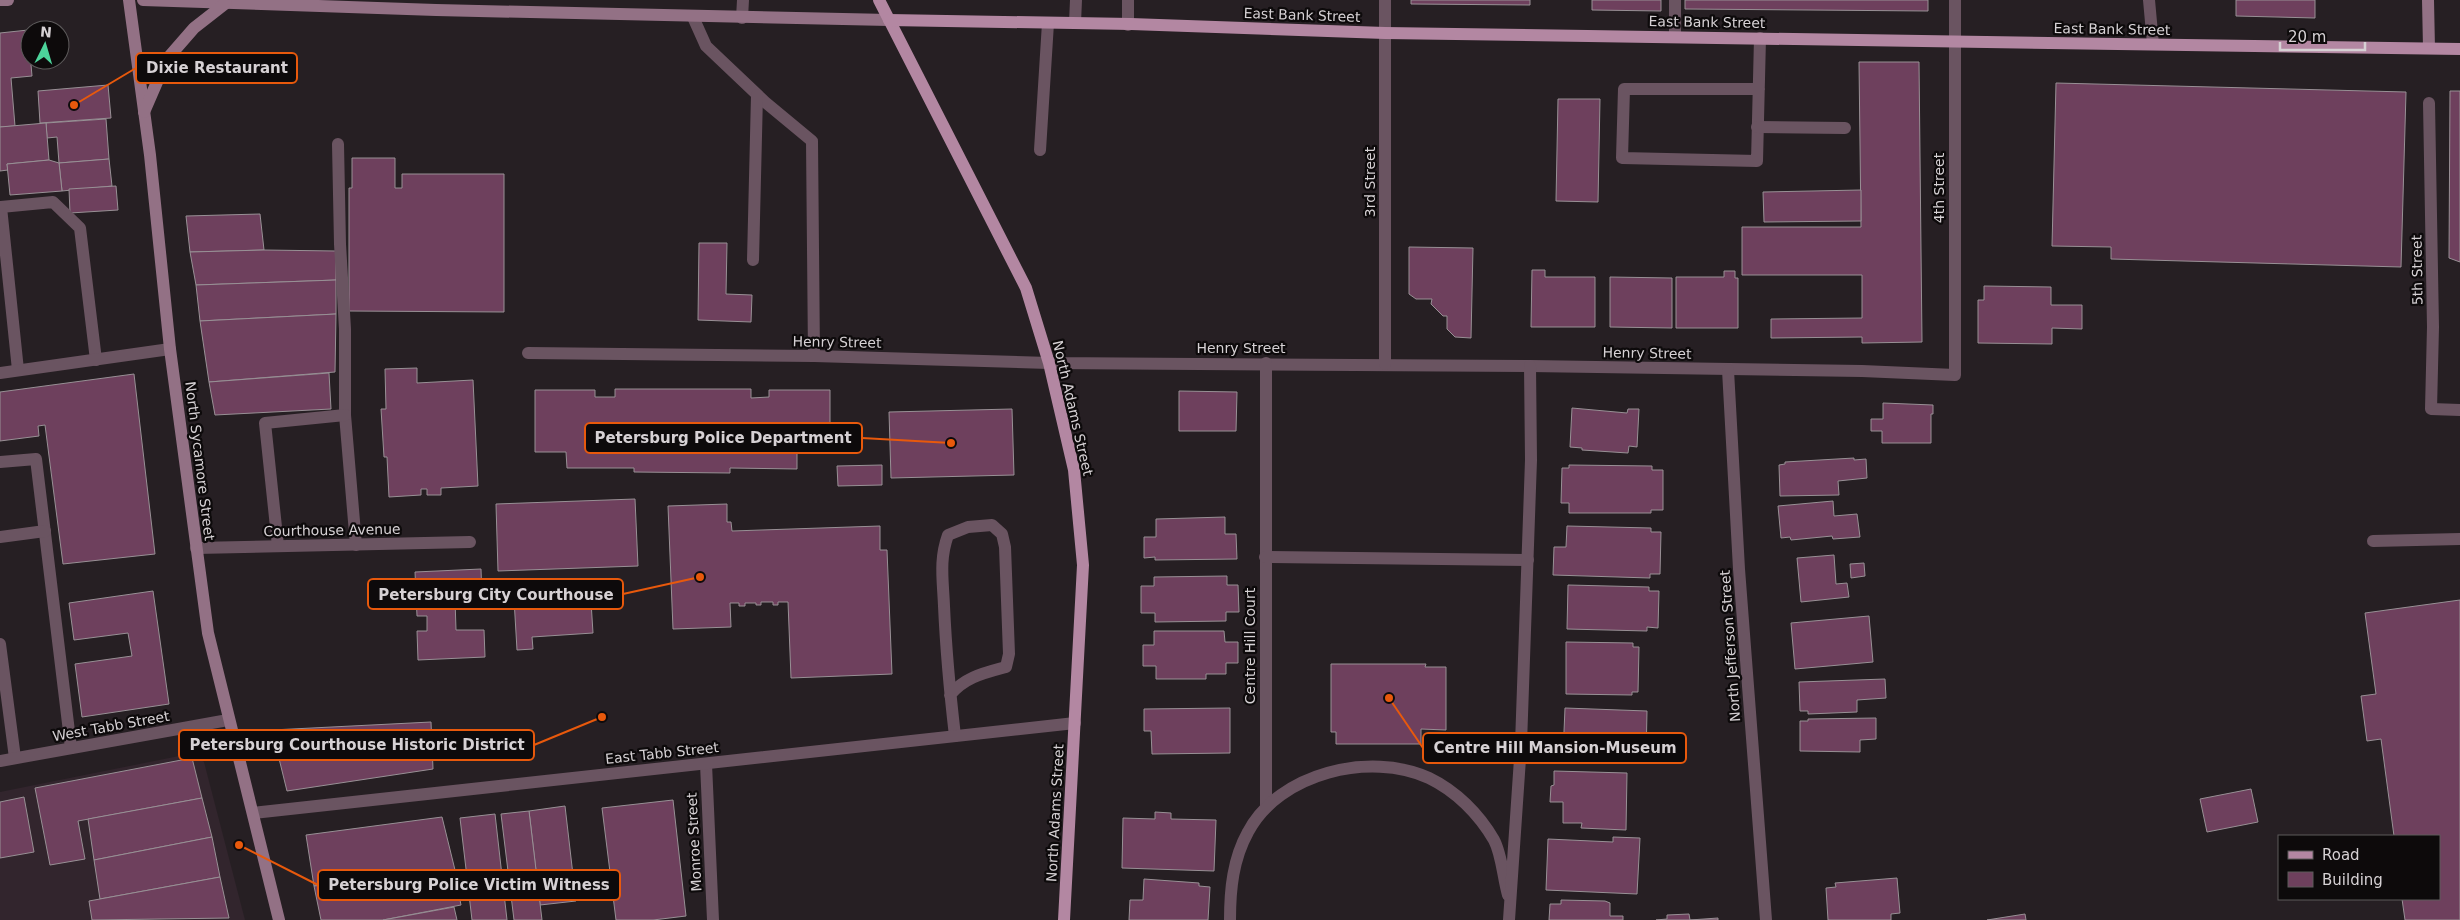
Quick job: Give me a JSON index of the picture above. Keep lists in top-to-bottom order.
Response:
{
  "streets": {
    "main road": ["East Bank Street", "North Adams Street"],
    "street": [
      "3rd Street",
      "4th Street",
      "5th Street",
      "Henry Street",
      "North Sycamore Street",
      "Courthouse Avenue",
      "Centre Hill Court",
      "North Jefferson Street",
      "West Tabb Street",
      "East Tabb Street",
      "Monroe Street"
    ]
  },
  "crossings": [
    ["East Bank Street", "3rd Street"],
    ["East Bank Street", "4th Street"],
    ["East Bank Street", "North Adams Street"],
    ["3rd Street", "Henry Street"],
    ["4th Street", "Henry Street"],
    ["Henry Street", "North Adams Street"],
    ["Henry Street", "Centre Hill Court"],
    ["Henry Street", "North Jefferson Street"],
    ["North Adams Street", "East Tabb Street"],
    ["North Sycamore Street", "Courthouse Avenue"],
    ["North Sycamore Street", "West Tabb Street"],
    ["North Sycamore Street", "East Tabb Street"],
    ["East Tabb Street", "Monroe Street"]
  ],
  "places": [
    "Dixie Restaurant",
    "Petersburg Police Department",
    "Petersburg City Courthouse",
    "Centre Hill Mansion-Museum",
    "Petersburg Courthouse Historic District",
    "Petersburg Police Victim Witness"
  ],
  "legend": ["Road", "Building"],
  "scale_bar": "20 m",
  "north": "top"
}
